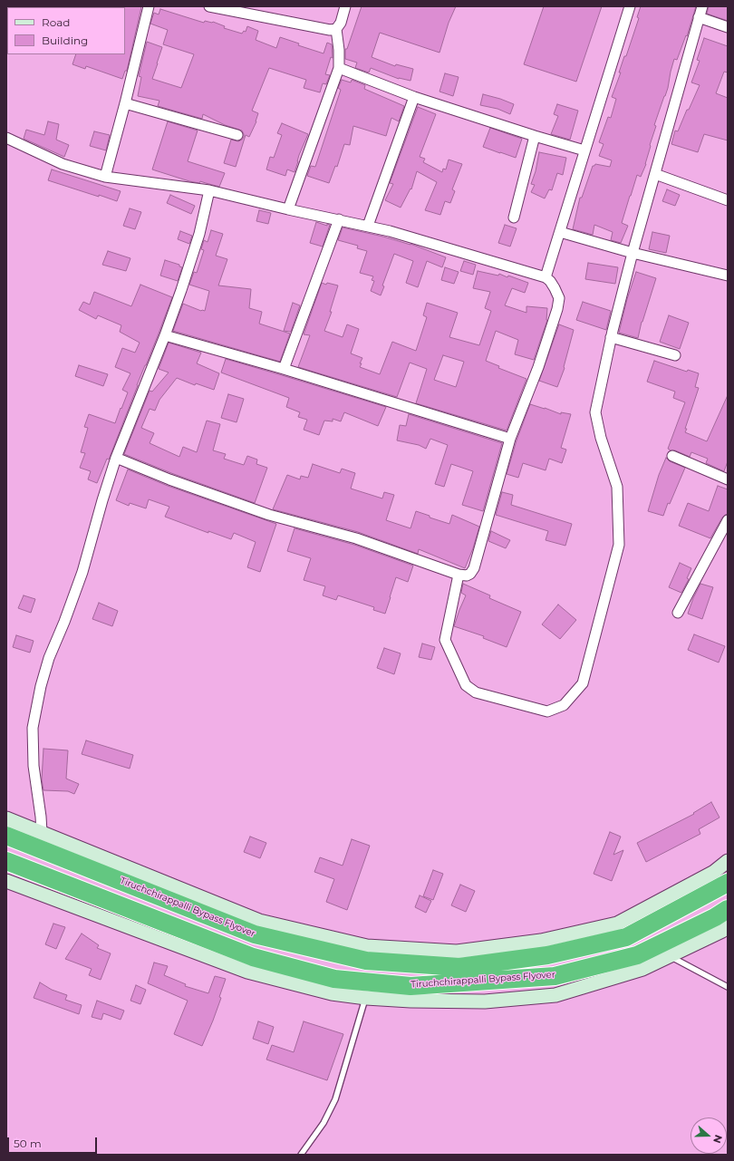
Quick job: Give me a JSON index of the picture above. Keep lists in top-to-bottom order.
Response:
{
  "streets": {
    "highway": ["Tiruchchirappalli Bypass Flyover"]
  },
  "legend": ["Road", "Building"],
  "scale_bar": "50 m",
  "north": "right"
}
